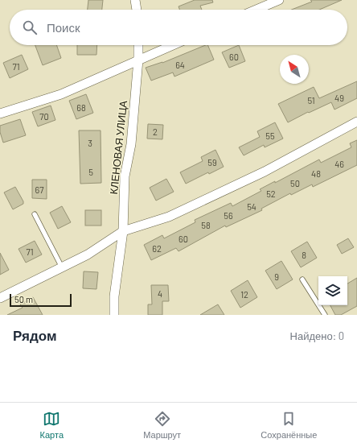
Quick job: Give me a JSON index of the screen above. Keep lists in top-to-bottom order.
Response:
{
  "streets": {
    "street": ["КЛЕНОВАЯ УЛИЦА"]
  },
  "house_numbers": [
    "60",
    "64",
    "71",
    "49",
    "51",
    "68",
    "70",
    "2",
    "55",
    "3",
    "59",
    "46",
    "5",
    "48",
    "50",
    "67",
    "52",
    "54",
    "56",
    "58",
    "60",
    "62",
    "71",
    "8",
    "9",
    "4",
    "12"
  ],
  "scale_bar": "50 m",
  "north": "top left",
  "page": {
    "search": "Поиск",
    "scale": "50 m",
    "heading": ["Рядом", "Найдено: 0"],
    "nav": ["Карта", "Маршрут", "Сохранённые"]
  }
}
